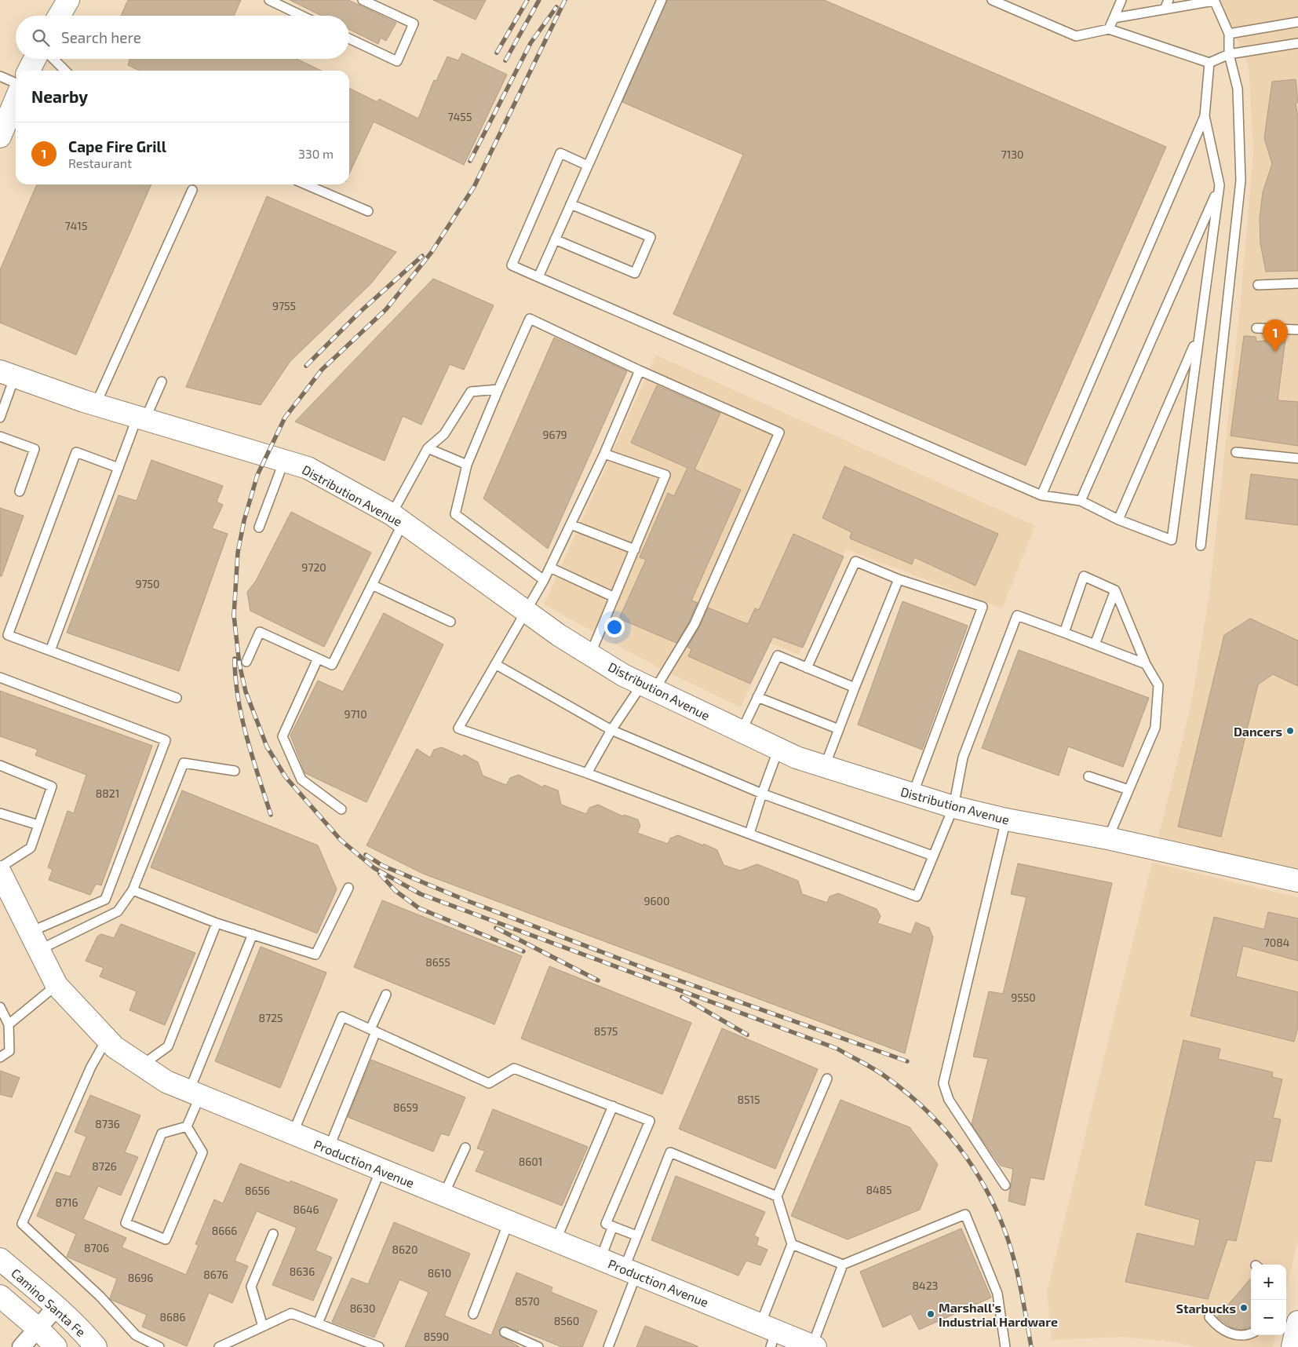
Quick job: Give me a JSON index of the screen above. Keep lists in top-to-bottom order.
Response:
{
  "streets": {
    "street": ["Distribution Avenue", "Production Avenue", "Camino Santa Fe"]
  },
  "places": ["Dancers", "Starbucks", "Marshall's Industrial Hardware"],
  "house_numbers": [
    "7455",
    "7130",
    "7415",
    "9755",
    "9679",
    "9720",
    "9750",
    "9710",
    "8821",
    "9600",
    "7084",
    "8655",
    "9550",
    "8725",
    "8575",
    "8515",
    "8659",
    "8736",
    "8601",
    "8726",
    "8485",
    "8656",
    "8716",
    "8646",
    "8666",
    "8706",
    "8620",
    "8636",
    "8610",
    "8676",
    "8696",
    "8423",
    "8570",
    "8630",
    "8686",
    "8560",
    "8590"
  ],
  "page": {
    "search": "Search here",
    "heading": "Nearby",
    "list": [
      {
        "mark": "1",
        "name": "Cape Fire Grill",
        "note": "Restaurant",
        "value": "330 m"
      }
    ],
    "pins": "1",
    "map_buttons": ["+", "−"]
  }
}
